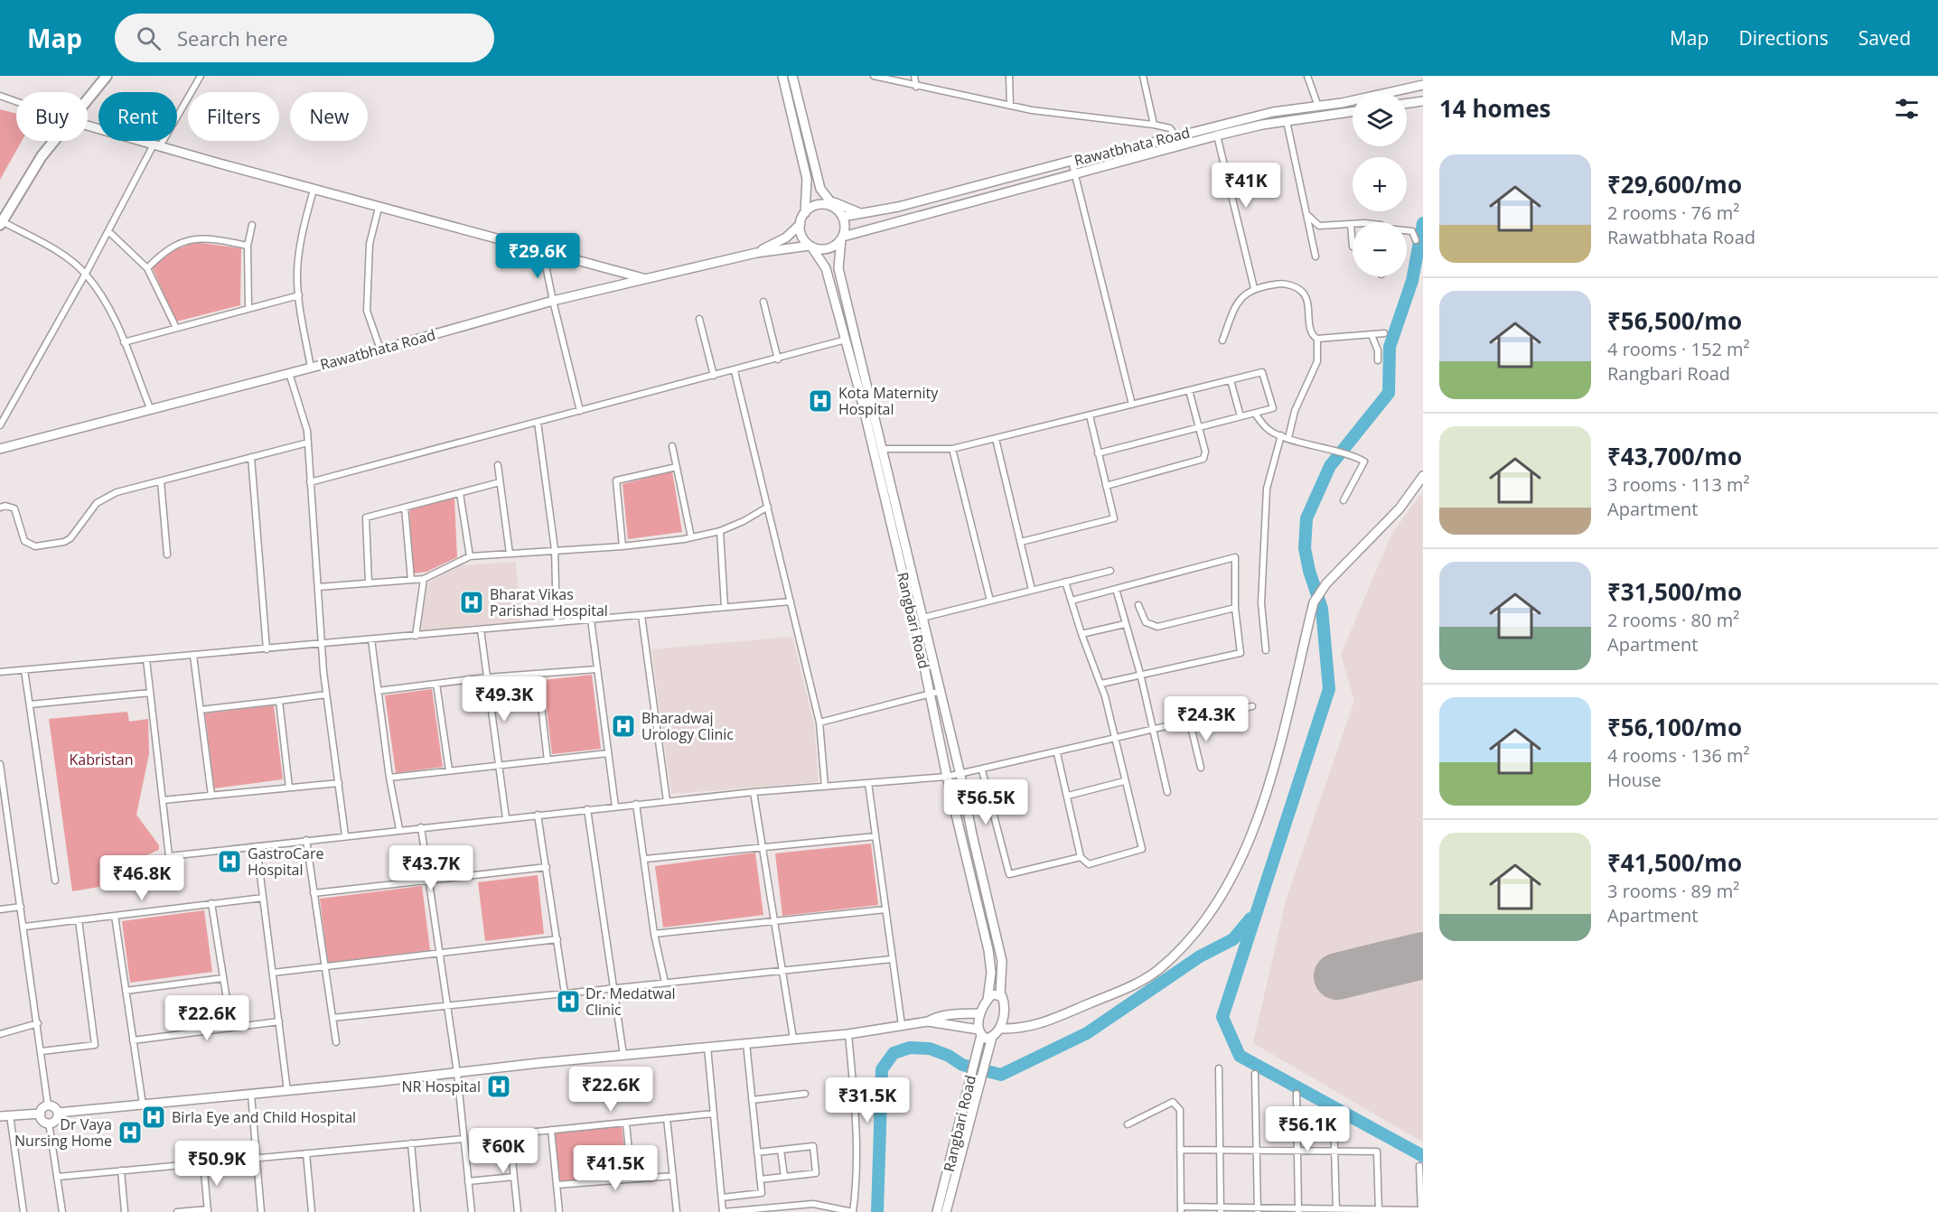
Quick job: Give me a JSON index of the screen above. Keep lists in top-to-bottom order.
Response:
{
  "streets": {
    "street": ["Rawatbhata Road", "Rangbari Road"]
  },
  "crossings": [
    ["Rawatbhata Road", "Rangbari Road"]
  ],
  "parks": ["Kabristan"],
  "places": {
    "hospital": [
      "Kota Maternity Hospital",
      "Bharat Vikas Parishad Hospital",
      "Bharadwaj Urology Clinic",
      "GastroCare Hospital",
      "Dr. Medatwal Clinic",
      "NR Hospital",
      "Birla Eye and Child Hospital",
      "Dr Vaya Nursing Home"
    ]
  },
  "page": {
    "header": "Map",
    "search": "Search here",
    "nav": ["Map", "Directions", "Saved"],
    "heading": "14 homes",
    "map_buttons": ["+", "−"],
    "chip": [
      "Buy",
      "Rent",
      "Filters",
      "New"
    ],
    "list": [
      {
        "name": "₹29,600/mo",
        "note": "2 rooms · 76 m² · Rawatbhata Road"
      },
      {
        "name": "₹56,500/mo",
        "note": "4 rooms · 152 m² · Rangbari Road"
      },
      {
        "name": "₹43,700/mo",
        "note": "3 rooms · 113 m² · Apartment"
      },
      {
        "name": "₹31,500/mo",
        "note": "2 rooms · 80 m² · Apartment"
      },
      {
        "name": "₹56,100/mo",
        "note": "4 rooms · 136 m² · House"
      },
      {
        "name": "₹41,500/mo",
        "note": "3 rooms · 89 m² · Apartment"
      }
    ],
    "price": [
      "₹41K",
      "₹29.6K",
      "₹49.3K",
      "₹24.3K",
      "₹56.5K",
      "₹43.7K",
      "₹46.8K",
      "₹22.6K",
      "₹22.6K",
      "₹31.5K",
      "₹56.1K",
      "₹60K",
      "₹50.9K",
      "₹41.5K"
    ]
  }
}
